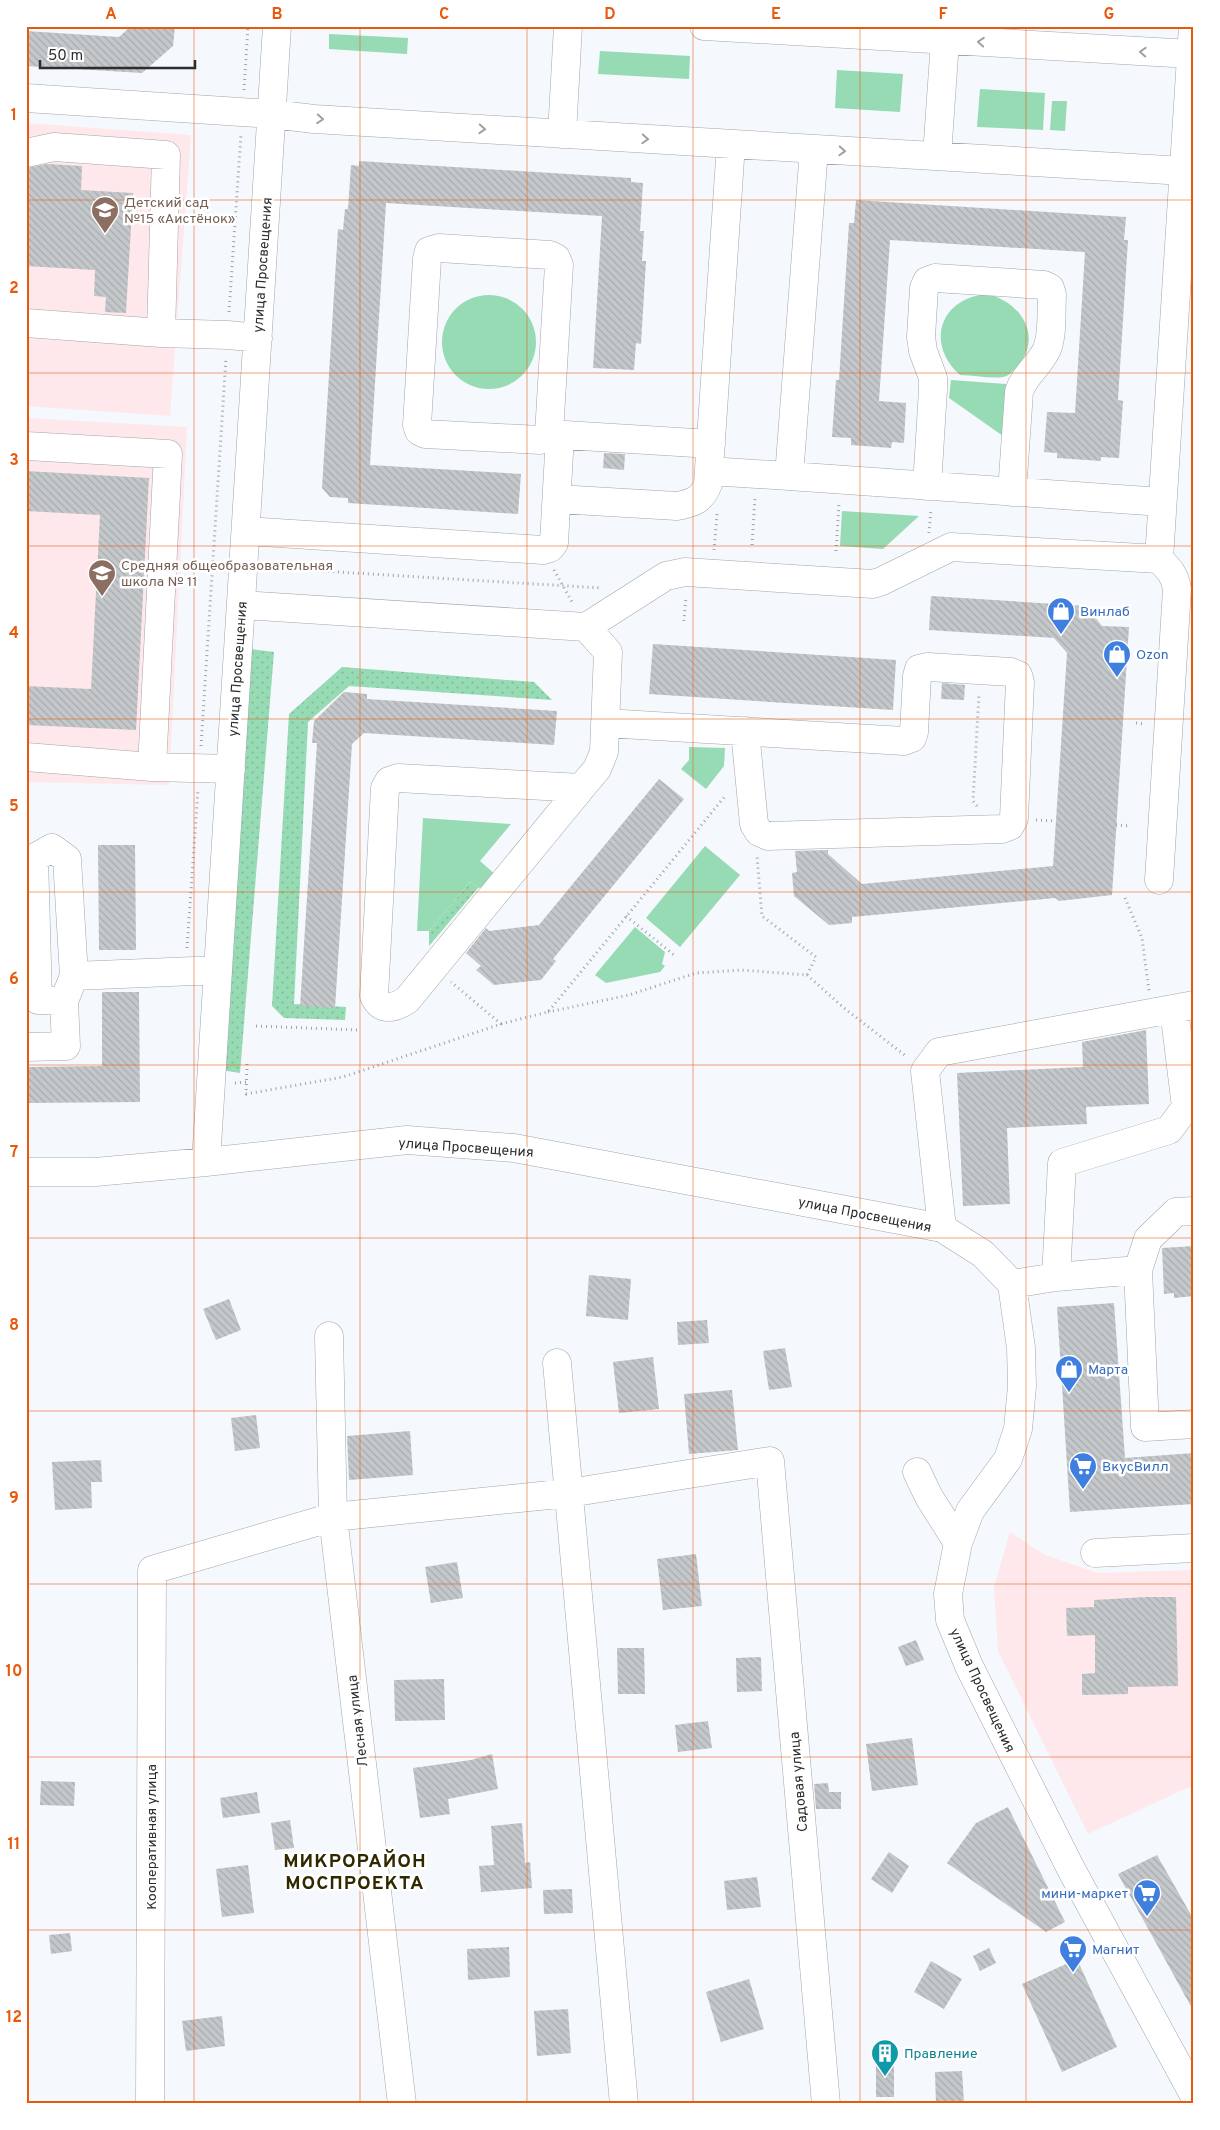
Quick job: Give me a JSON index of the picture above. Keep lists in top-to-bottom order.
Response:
{
  "streets": {
    "street": [
      "улица Просвещения",
      "Лесная улица",
      "Садовая улица",
      "Кооперативная улица"
    ]
  },
  "crossings": [
    ["Лесная улица", "Кооперативная улица"]
  ],
  "districts": ["МИКРОРАЙОН МОСПРОЕКТА"],
  "places": {
    "school or university": ["Детский сад №15 «Аистёнок»", "Средняя общеобразовательная школа № 11"],
    "shop": ["Винлаб", "Ozon", "Марта"],
    "supermarket": ["ВкусВилл", "мини-маркет", "Магнит"],
    "building": ["Правление"]
  },
  "scale_bar": "50 m",
  "grid": {
    "columns": [
      "A",
      "B",
      "C",
      "D",
      "E",
      "F",
      "G"
    ],
    "rows": [
      "1",
      "2",
      "3",
      "4",
      "5",
      "6",
      "7",
      "8",
      "9",
      "10",
      "11",
      "12"
    ]
  }
}
